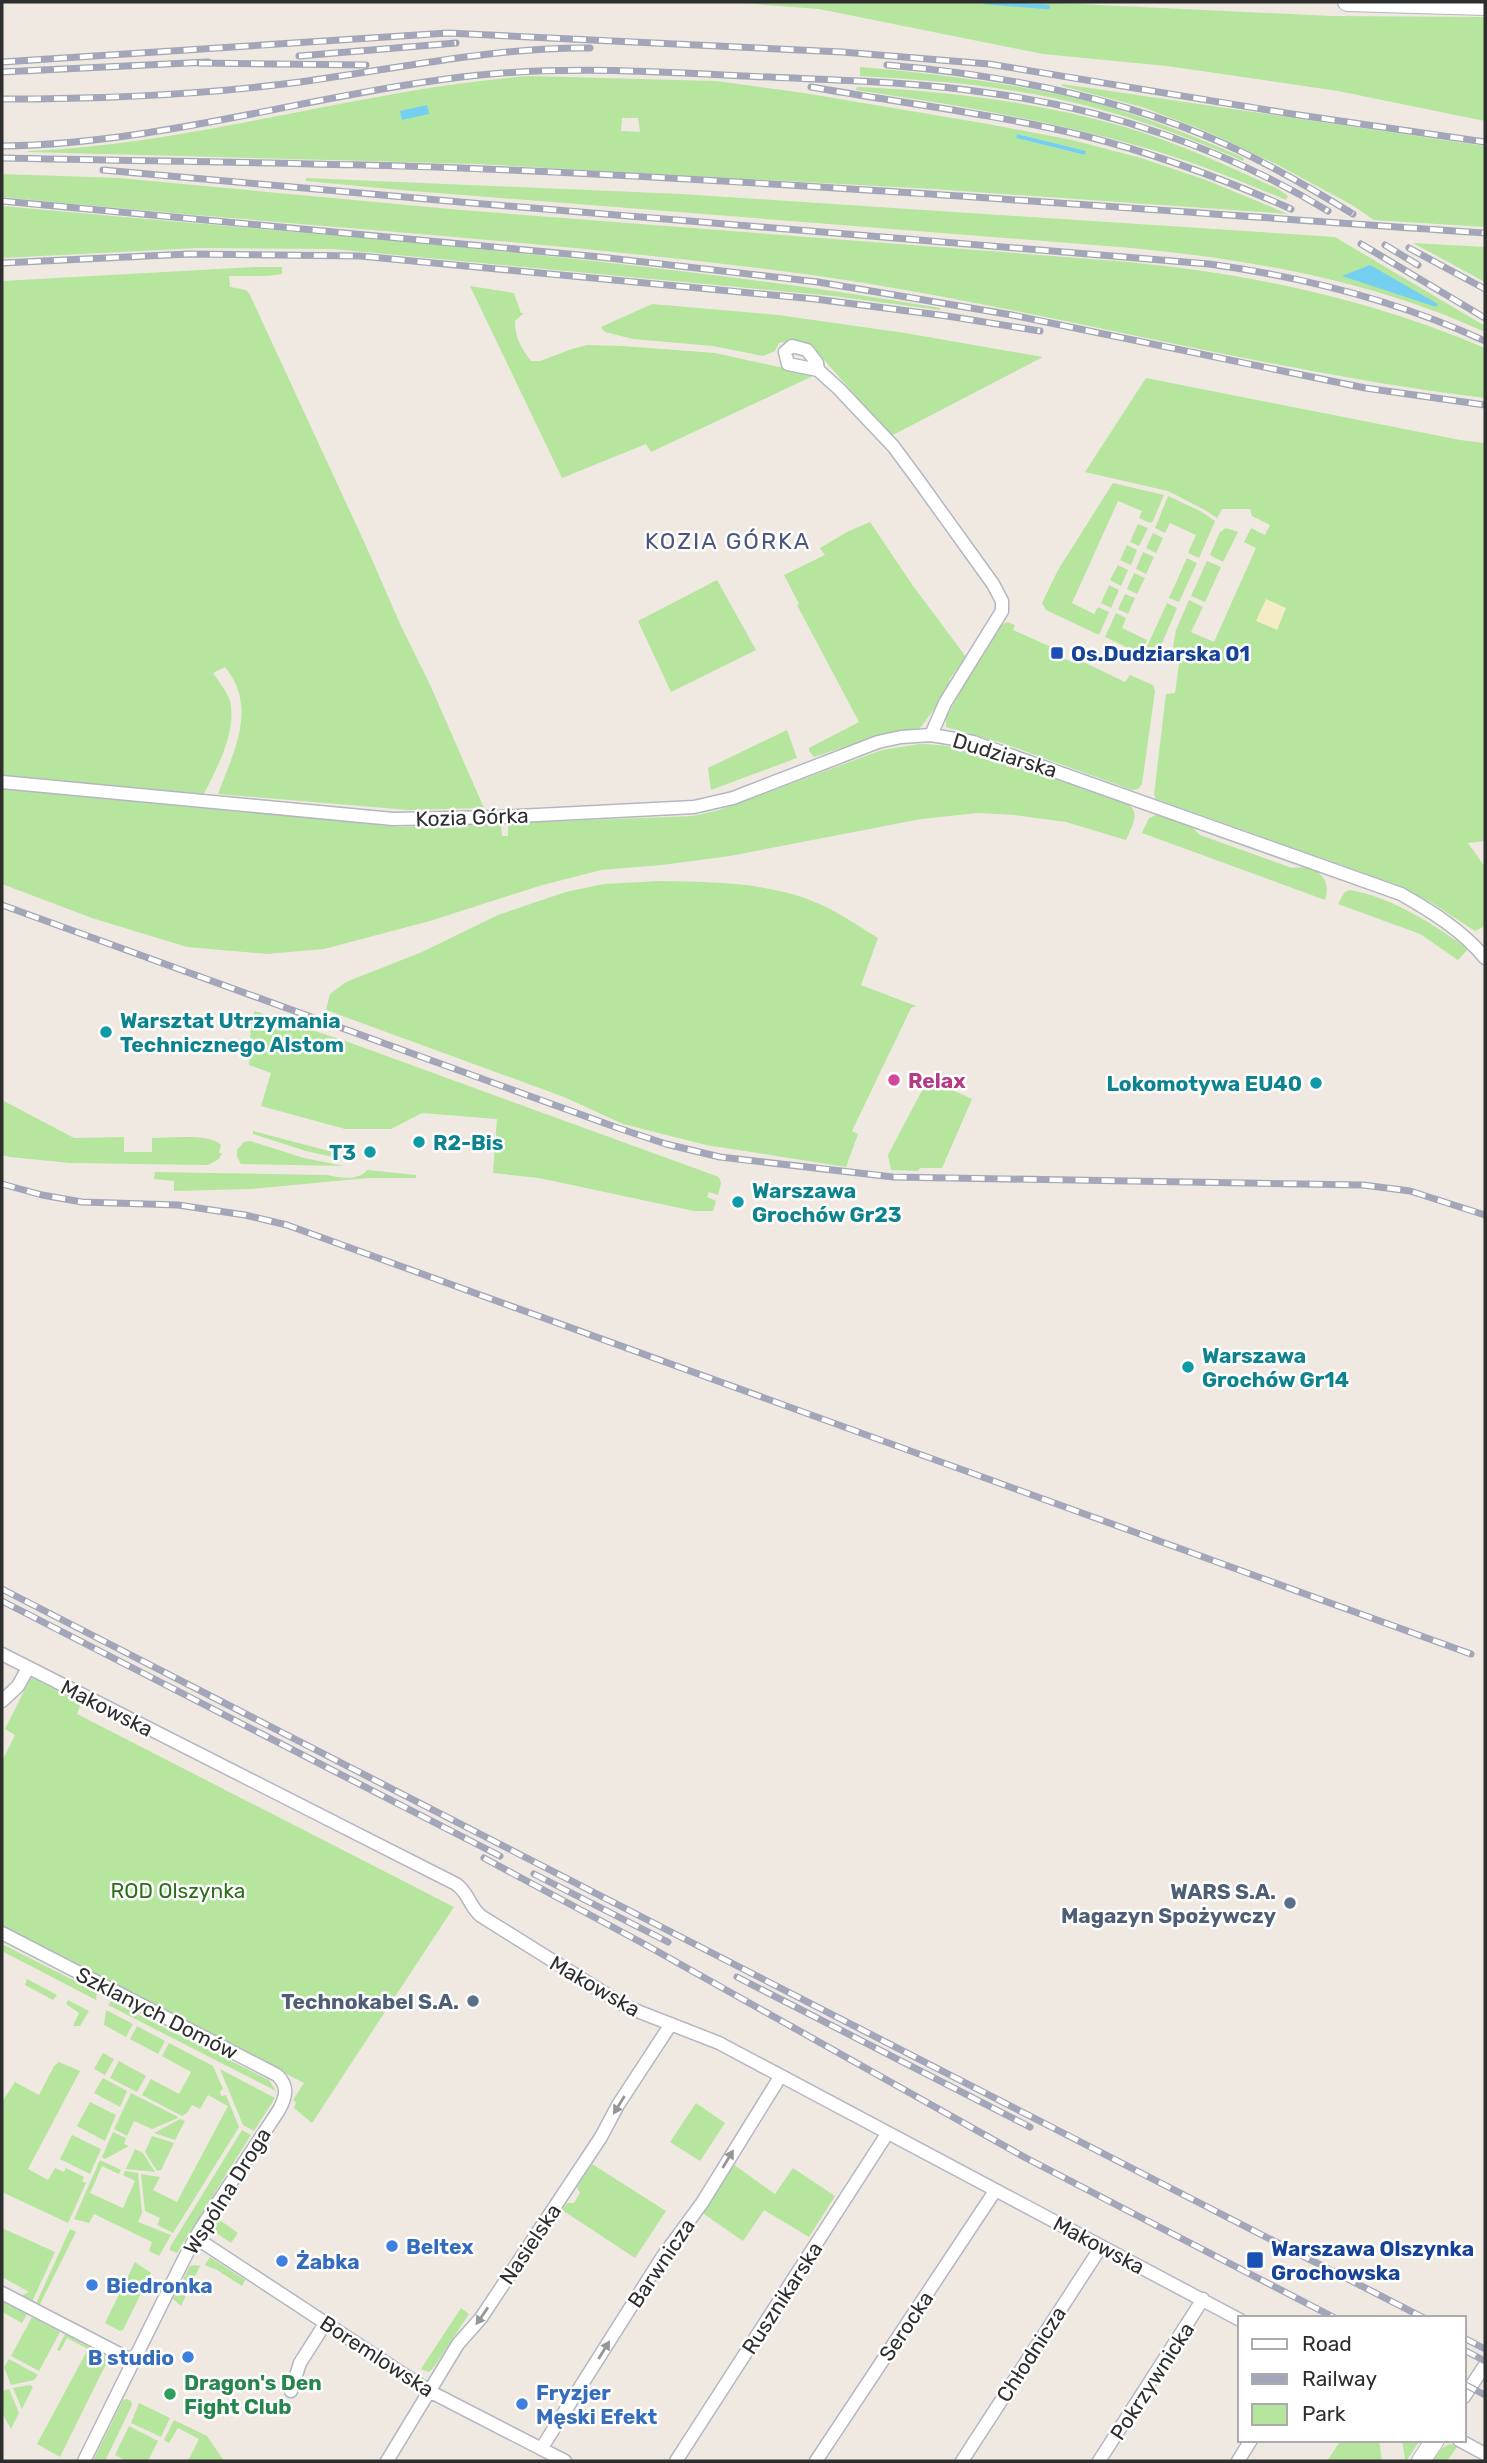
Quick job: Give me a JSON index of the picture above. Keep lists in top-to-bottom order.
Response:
{
  "streets": {
    "street": [
      "Dudziarska",
      "Kozia Górka",
      "Makowska",
      "Szklanych Domów",
      "Wspólna Droga",
      "Nasielska",
      "Barwnicza",
      "Rusznikarska",
      "Serocka",
      "Chłodnicza",
      "Boremlowska",
      "Pokrzywnicka"
    ]
  },
  "crossings": [
    ["Dudziarska", "Kozia Górka"],
    ["Makowska", "Nasielska"],
    ["Makowska", "Barwnicza"],
    ["Makowska", "Rusznikarska"],
    ["Makowska", "Serocka"],
    ["Makowska", "Chłodnicza"],
    ["Makowska", "Pokrzywnicka"],
    ["Szklanych Domów", "Wspólna Droga"],
    ["Wspólna Droga", "Boremlowska"],
    ["Nasielska", "Boremlowska"],
    ["Barwnicza", "Boremlowska"]
  ],
  "one_way": ["Nasielska", "Barwnicza"],
  "districts": ["KOZIA GÓRKA"],
  "parks": ["ROD Olszynka"],
  "places": {
    "transit": ["Os.Dudziarska 01", "Warszawa Olszynka Grochowska"],
    "other": [
      "Warsztat Utrzymania Technicznego Alstom",
      "Relax",
      "Lokomotywa EU40",
      "R2-Bis",
      "T3",
      "Warszawa Grochów Gr23",
      "Warszawa Grochów Gr14",
      "WARS S.A. Magazyn Spożywczy",
      "Technokabel S.A.",
      "Beltex",
      "Żabka",
      "Biedronka",
      "B studio",
      "Dragon's Den Fight Club",
      "Fryzjer Męski Efekt"
    ]
  },
  "legend": ["Road", "Railway", "Park"]
}
